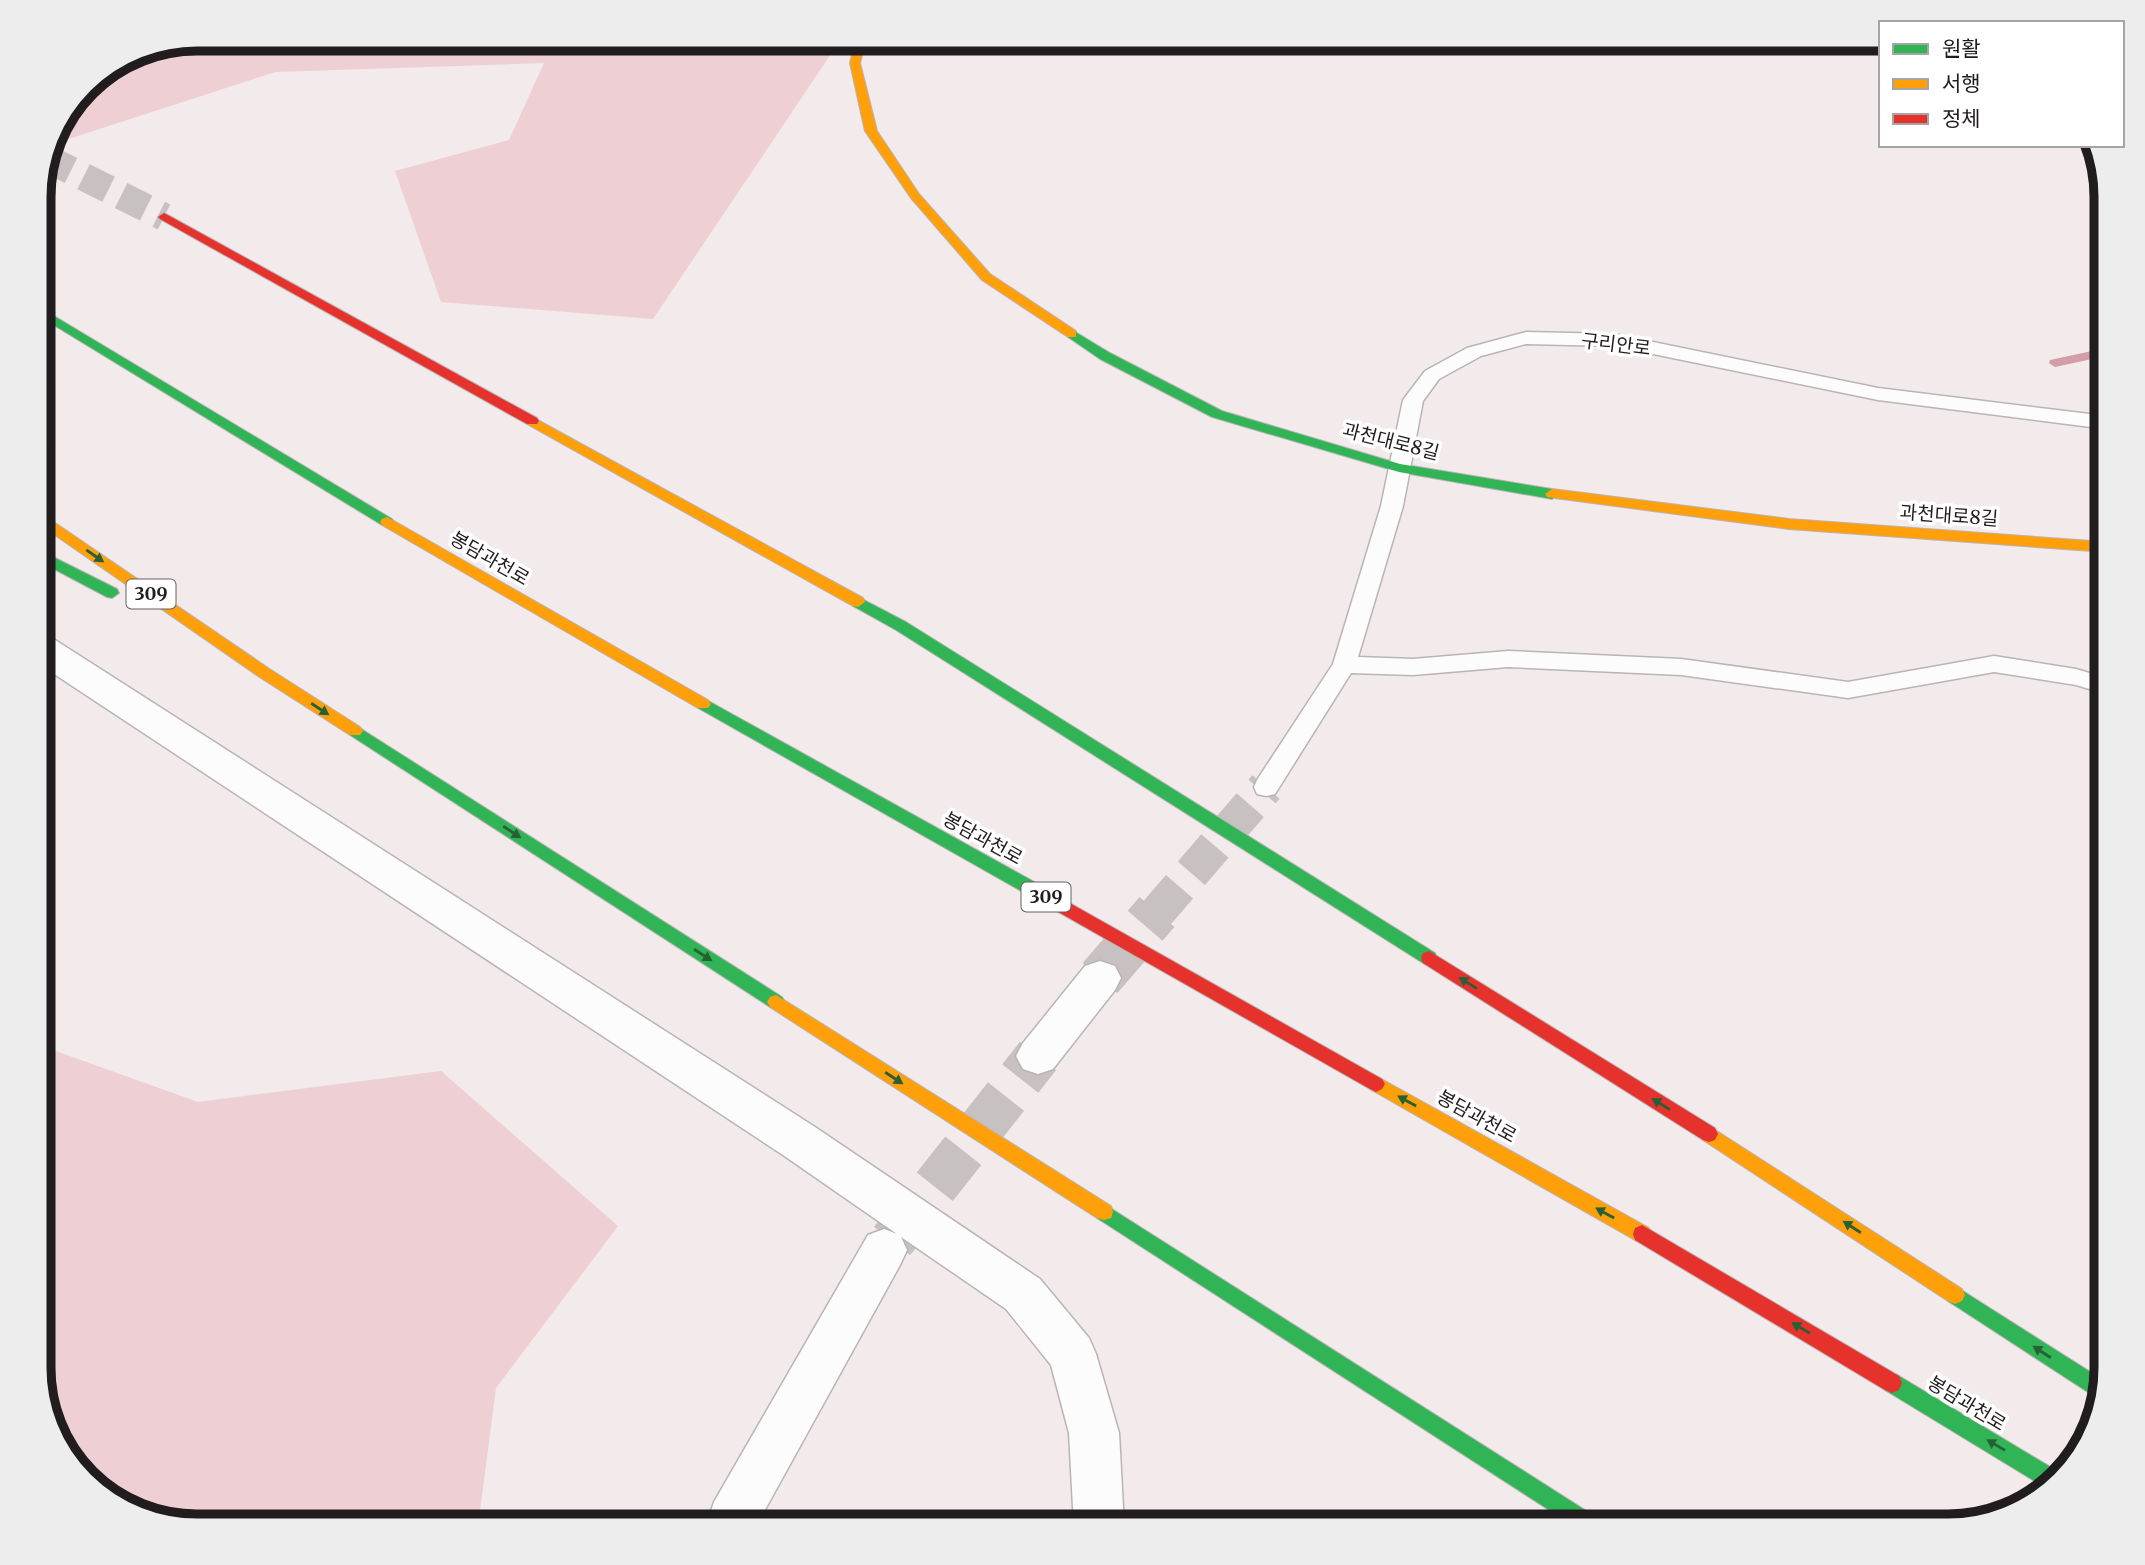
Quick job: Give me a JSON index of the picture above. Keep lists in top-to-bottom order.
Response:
{
  "streets": {
    "main road": ["과천대로8길", "봉담과천로", "309"],
    "lane": ["구리안로"]
  },
  "crossings": [
    ["구리안로", "과천대로8길"]
  ],
  "legend": ["원활", "서행", "정체"]
}
